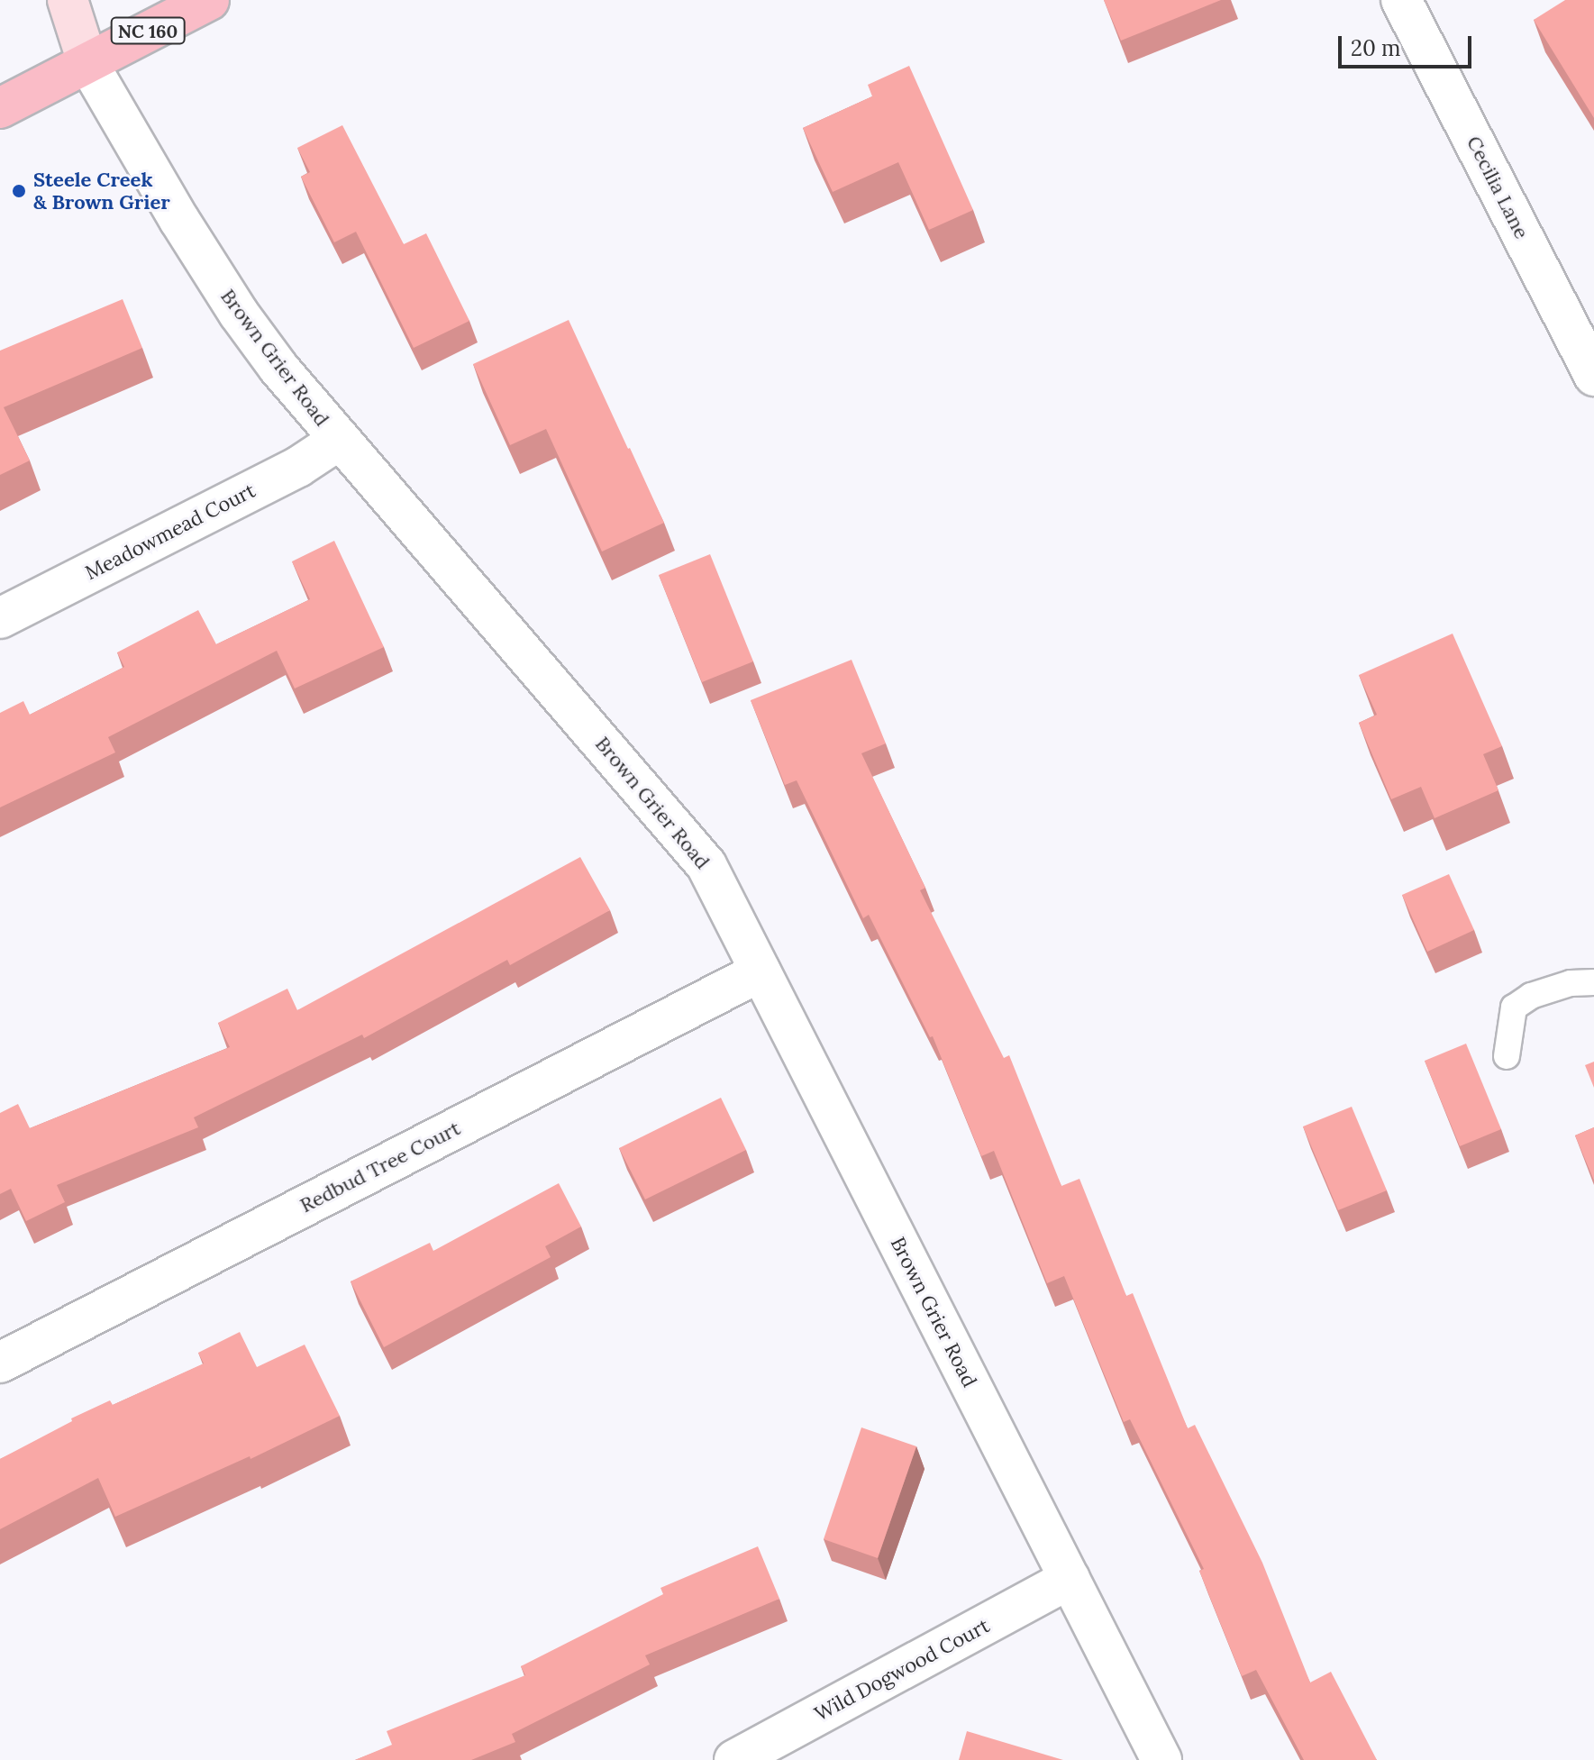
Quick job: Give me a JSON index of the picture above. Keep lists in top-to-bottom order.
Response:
{
  "streets": {
    "main road": ["NC 160", "Brown Grier Road"],
    "street": [
      "Cecilia Lane",
      "Meadowmead Court",
      "Redbud Tree Court",
      "Wild Dogwood Court"
    ]
  },
  "crossings": [
    ["NC 160", "Brown Grier Road"],
    ["Brown Grier Road", "Meadowmead Court"],
    ["Brown Grier Road", "Redbud Tree Court"],
    ["Brown Grier Road", "Wild Dogwood Court"]
  ],
  "places": ["Steele Creek & Brown Grier"],
  "scale_bar": "20 m"
}
